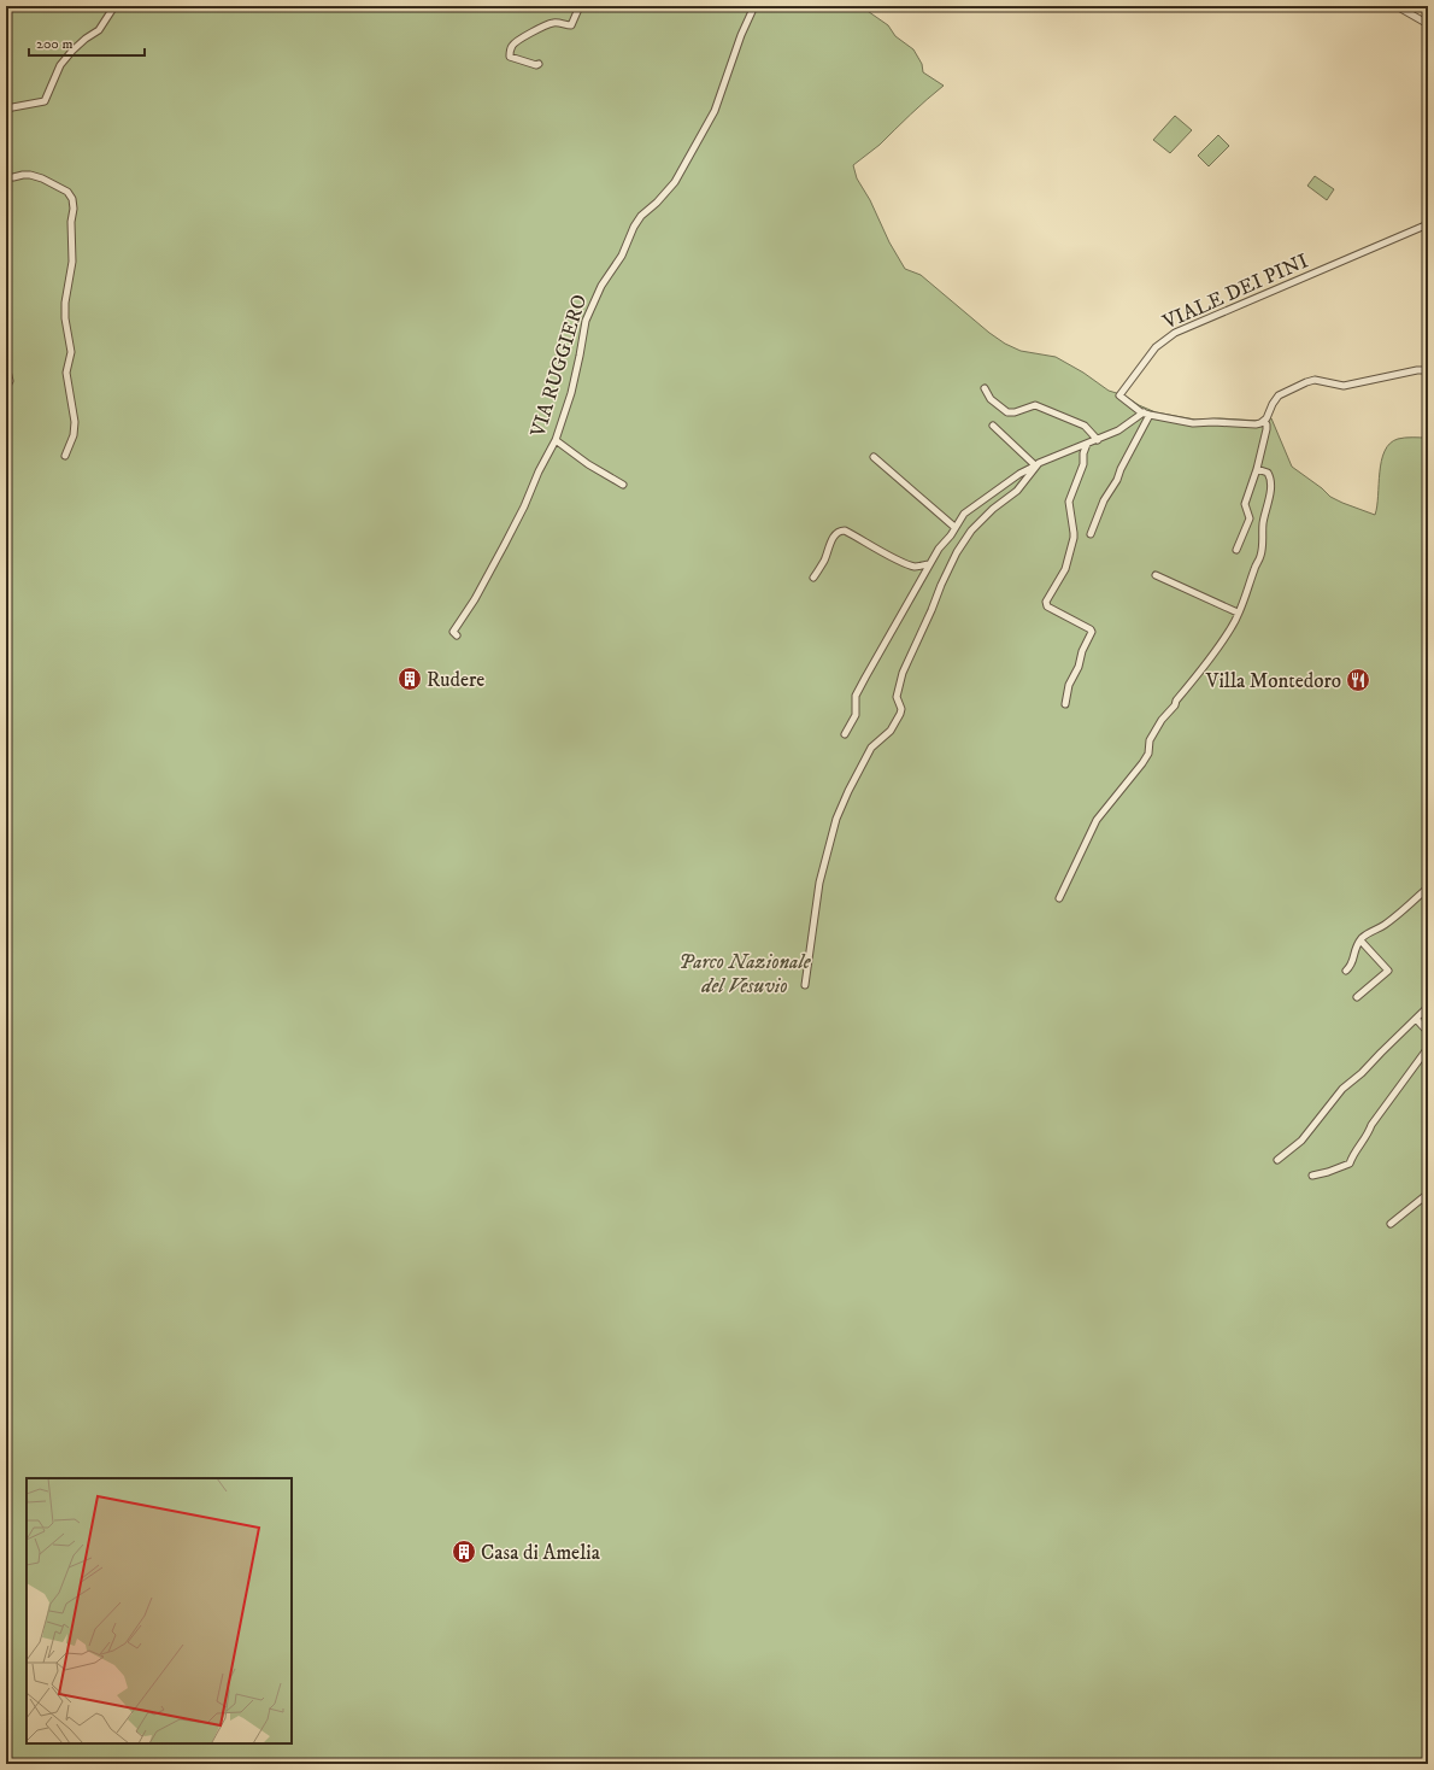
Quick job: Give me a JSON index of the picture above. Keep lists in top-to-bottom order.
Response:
{
  "streets": {
    "street": ["VIALE DEI PINI", "VIA RUGGIERO"]
  },
  "parks": ["Parco Nazionale del Vesuvio"],
  "places": {
    "building": ["Rudere", "Casa di Amelia"],
    "restaurant": ["Villa Montedoro"]
  },
  "scale_bar": "200 m"
}
